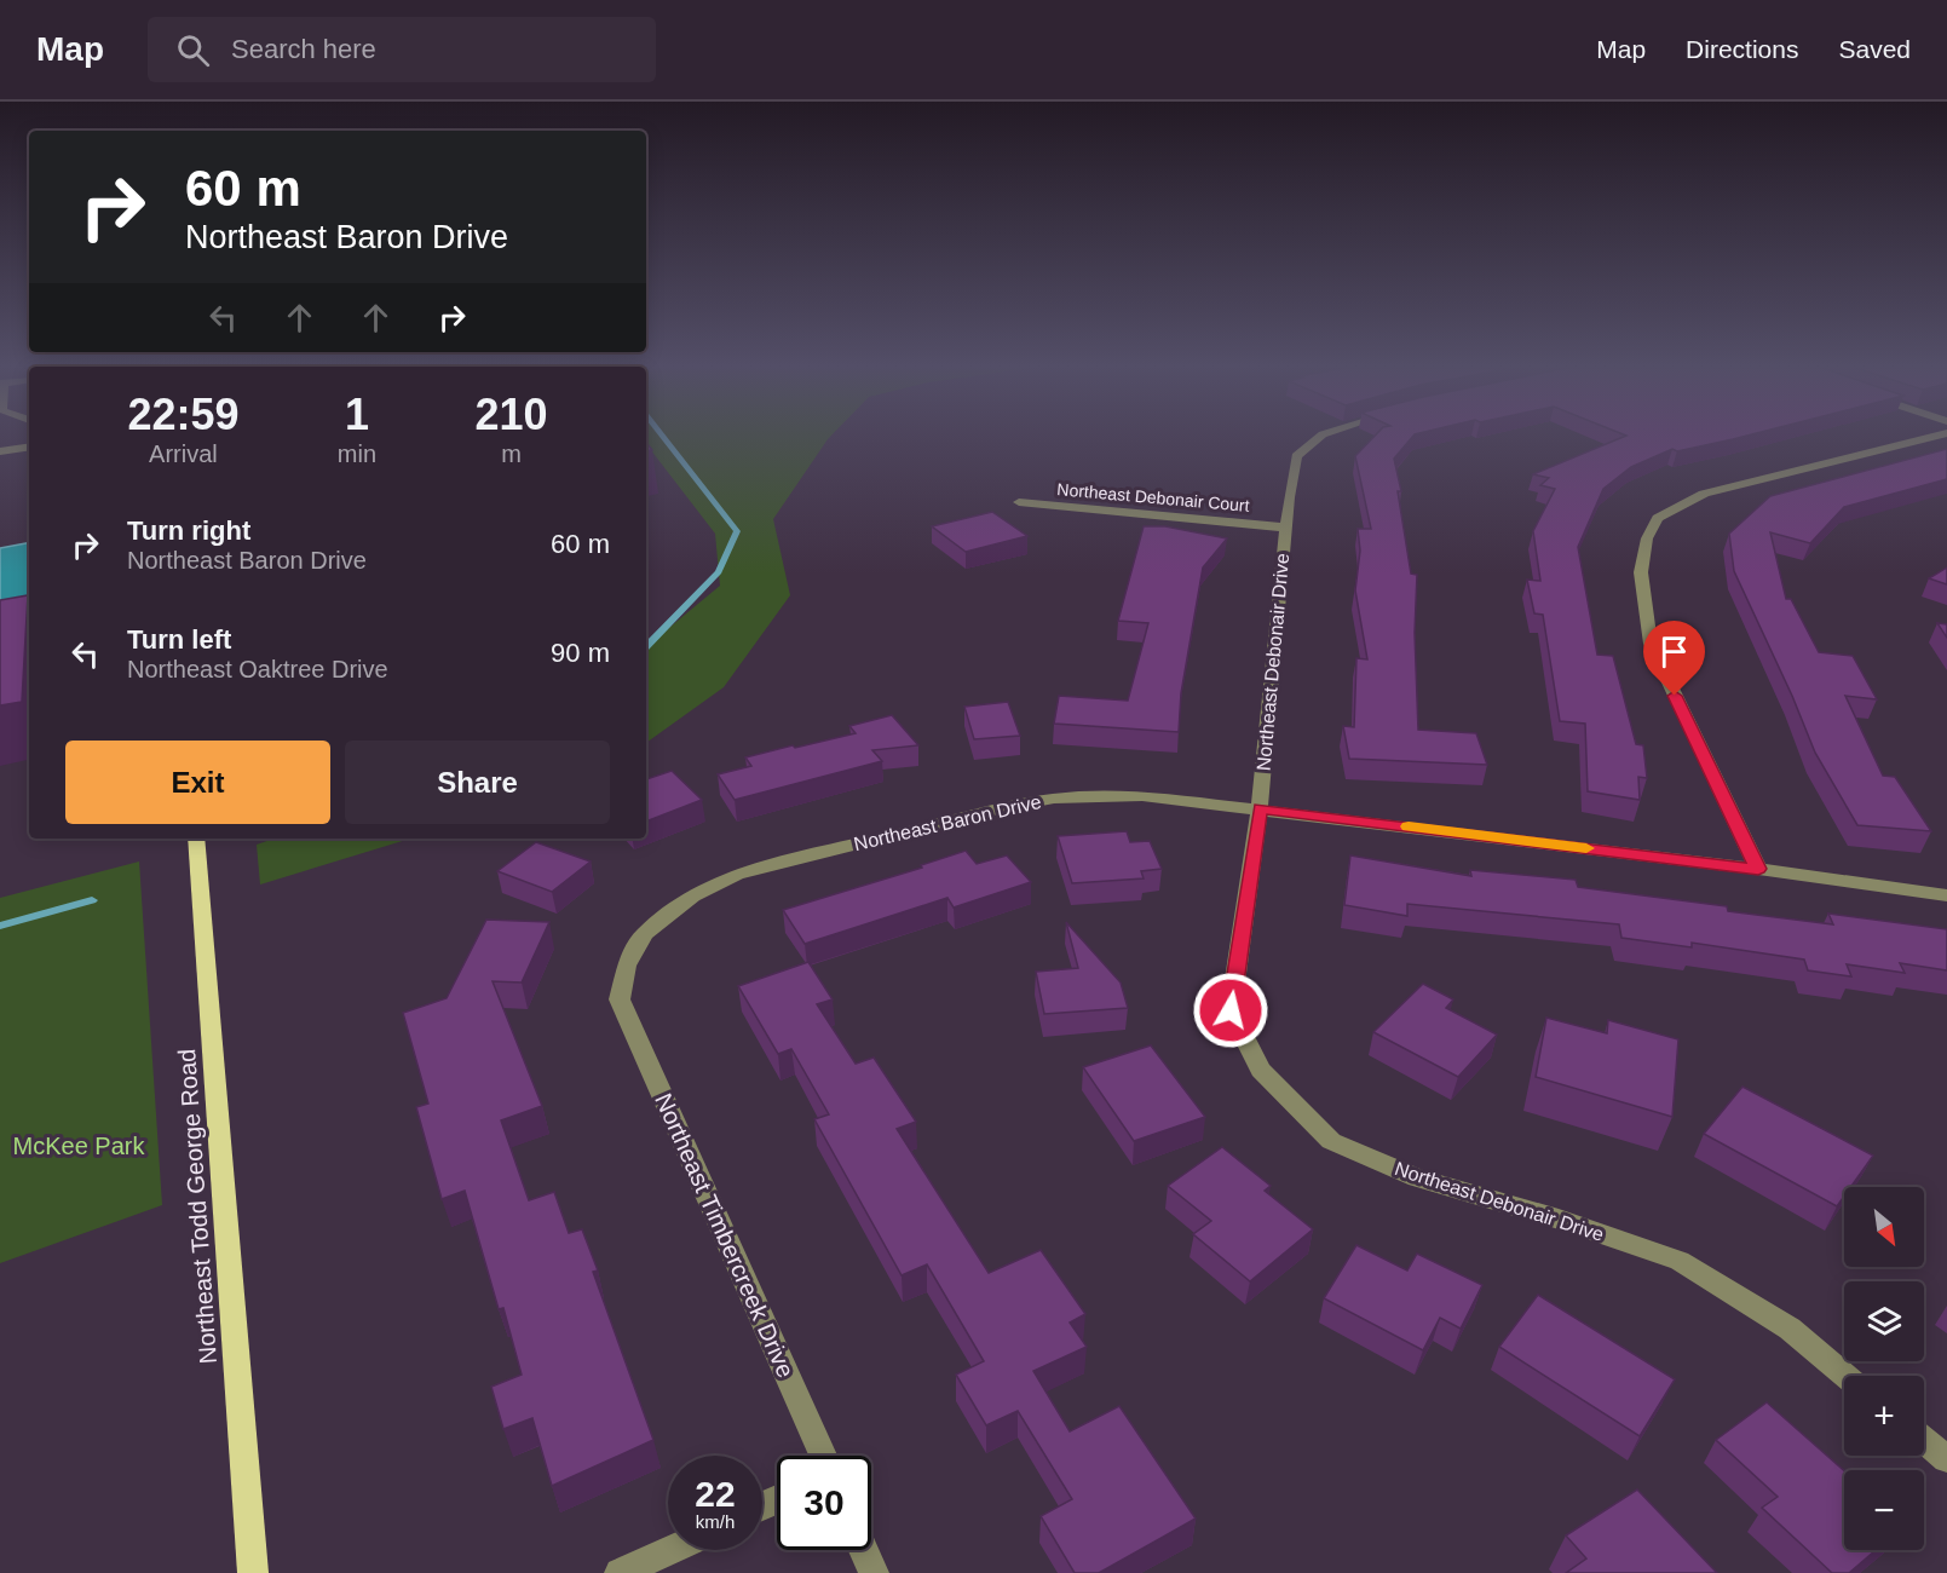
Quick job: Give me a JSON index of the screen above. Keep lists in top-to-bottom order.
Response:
{
  "streets": {
    "main road": ["Northeast Todd George Road"],
    "street": [
      "Northeast Debonair Court",
      "Northeast Debonair Drive",
      "Northeast Baron Drive",
      "Northeast Timbercreek Drive"
    ]
  },
  "crossings": [
    ["Northeast Debonair Court", "Northeast Debonair Drive"],
    ["Northeast Debonair Drive", "Northeast Baron Drive"],
    ["Northeast Baron Drive", "Northeast Timbercreek Drive"]
  ],
  "parks": ["McKee Park"],
  "north": "bottom right",
  "page": {
    "header": "Map",
    "search": "Search here",
    "nav": ["Map", "Directions", "Saved"],
    "turn": ["60 m", "Northeast Baron Drive"],
    "eta": [
      "22:59",
      "Arrival",
      "1",
      "min",
      "210",
      "m"
    ],
    "list": [
      {
        "name": "Turn right",
        "note": "Northeast Baron Drive",
        "value": "60 m"
      },
      {
        "name": "Turn left",
        "note": "Northeast Oaktree Drive",
        "value": "90 m"
      }
    ],
    "buttons": ["Exit", "Share"],
    "map_buttons": ["+", "−"],
    "speed": "22 km/h",
    "limit": "30"
  }
}
